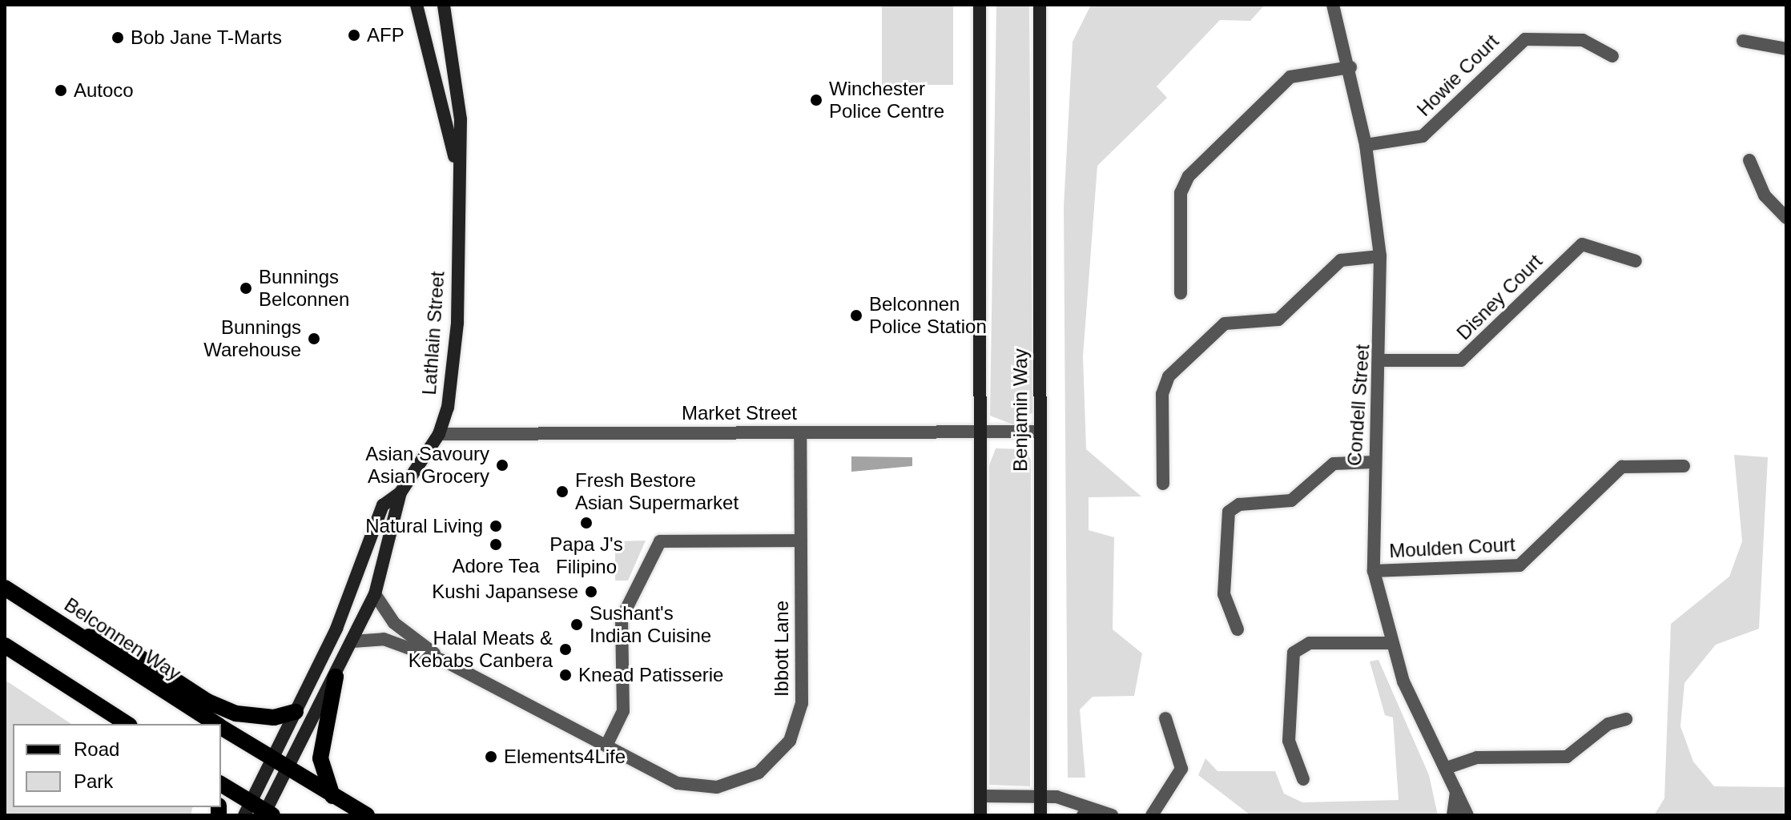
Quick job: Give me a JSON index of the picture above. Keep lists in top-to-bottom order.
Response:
{
  "streets": {
    "main road": ["Lathlain Street", "Benjamin Way", "Belconnen Way"],
    "street": [
      "Howie Court",
      "Disney Court",
      "Condell Street",
      "Market Street",
      "Moulden Court",
      "Ibbott Lane"
    ]
  },
  "crossings": [
    ["Howie Court", "Condell Street"],
    ["Disney Court", "Condell Street"],
    ["Lathlain Street", "Market Street"],
    ["Lathlain Street", "Belconnen Way"],
    ["Condell Street", "Moulden Court"],
    ["Benjamin Way", "Market Street"],
    ["Market Street", "Ibbott Lane"]
  ],
  "places": [
    "AFP",
    "Bob Jane T-Marts",
    "Autoco",
    "Winchester Police Centre",
    "Bunnings Belconnen",
    "Belconnen Police Station",
    "Bunnings Warehouse",
    "Asian Savoury Asian Grocery",
    "Fresh Bestore Asian Supermarket",
    "Papa J's Filipino",
    "Natural Living",
    "Adore Tea",
    "Kushi Japansese",
    "Sushant's Indian Cuisine",
    "Halal Meats & Kebabs Canbera",
    "Knead Patisserie",
    "Elements4Life"
  ],
  "legend": ["Road", "Park"]
}
